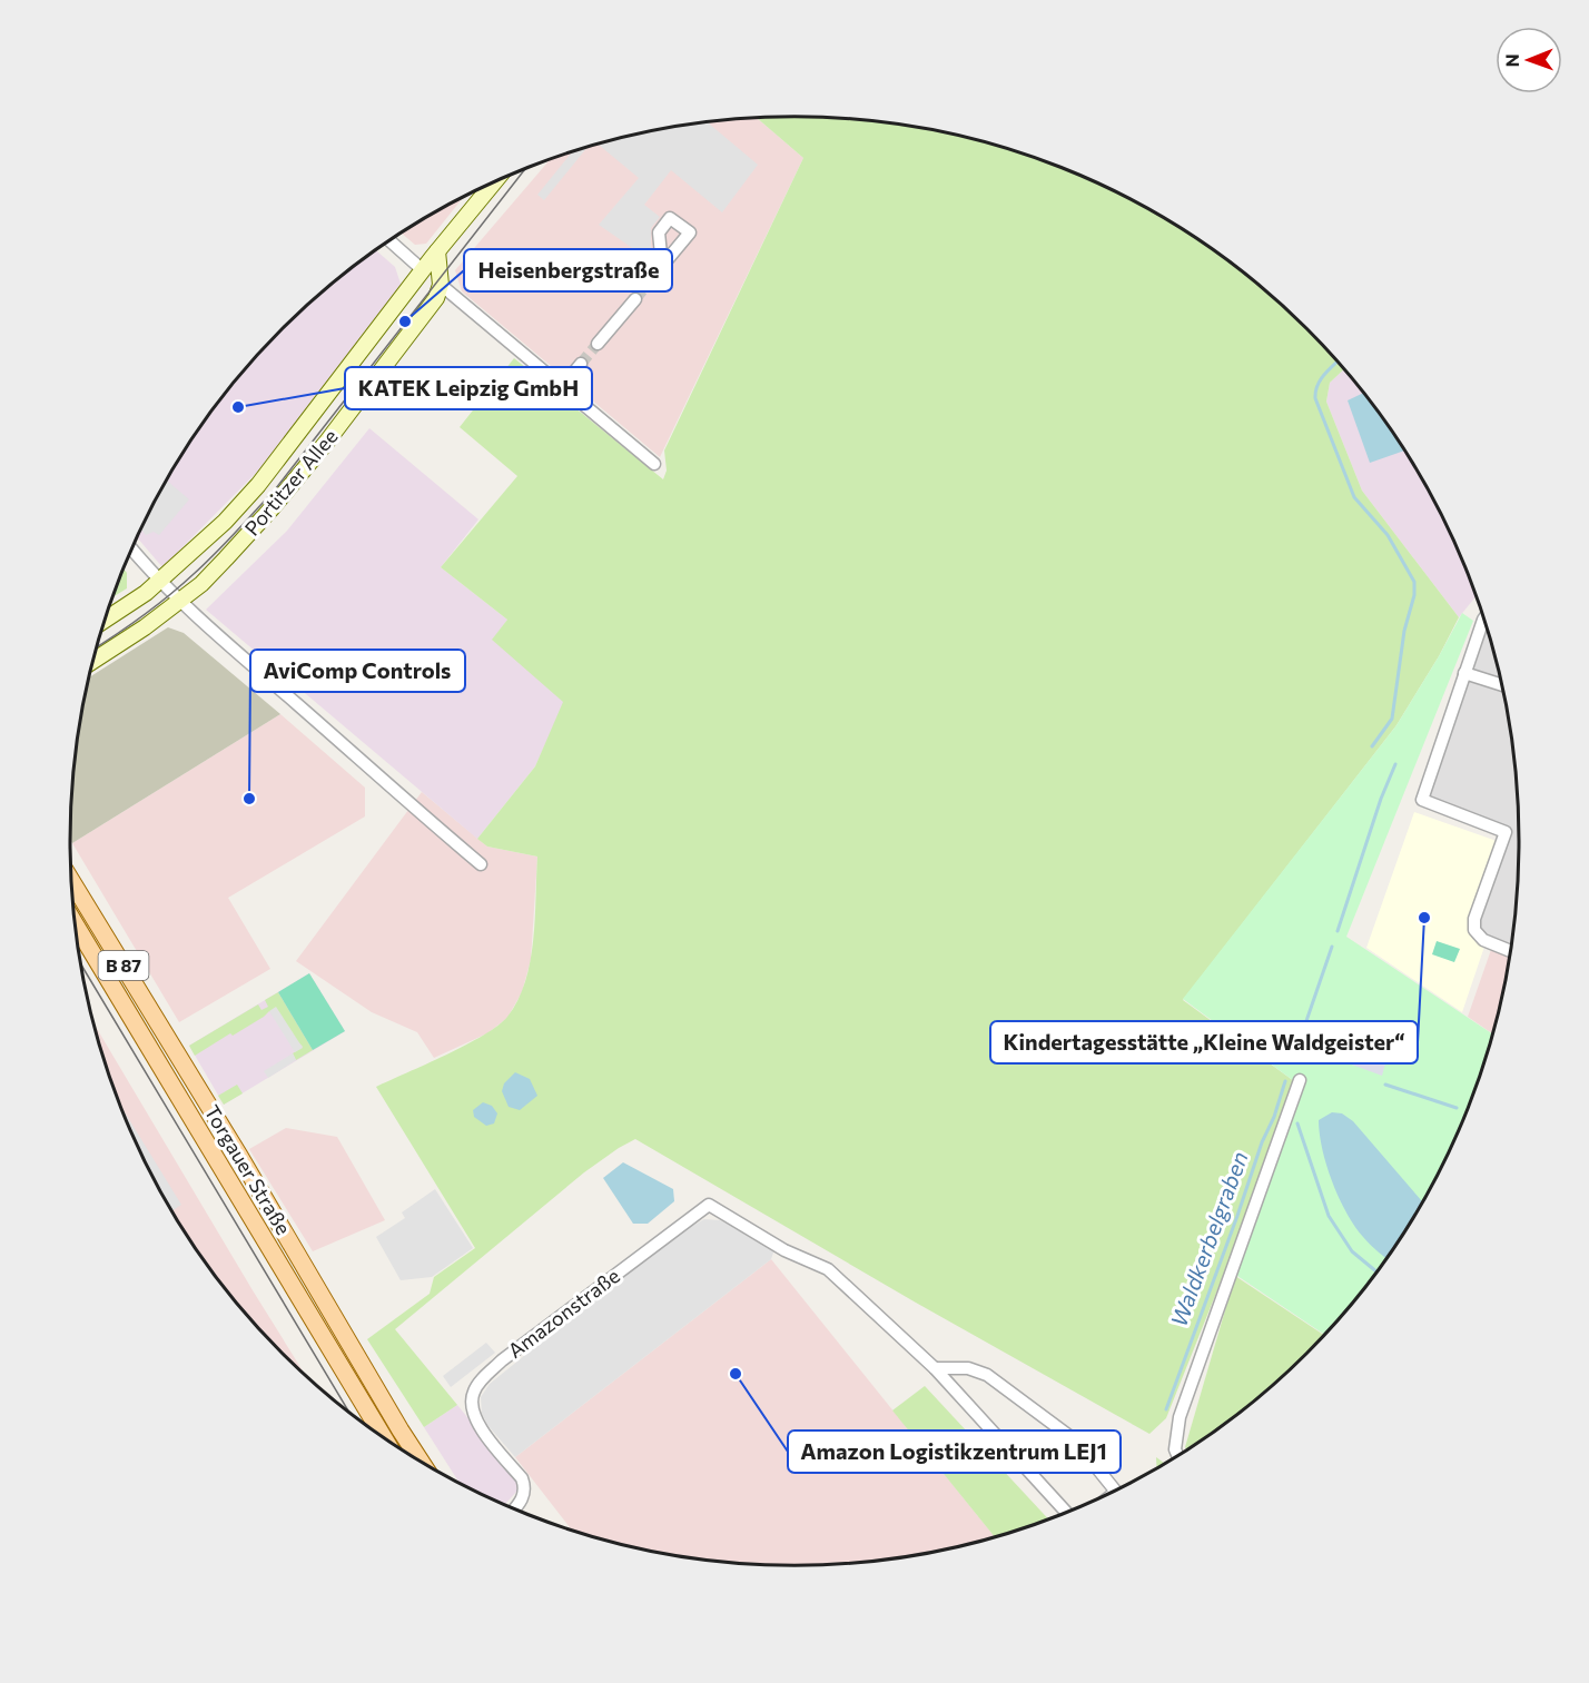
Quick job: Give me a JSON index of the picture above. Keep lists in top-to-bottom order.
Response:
{
  "streets": {
    "main road": ["Portitzer Allee", "B 87", "Torgauer Straße"],
    "street": ["Amazonstraße"]
  },
  "water": ["Waldkerbelgraben"],
  "places": [
    "Heisenbergstraße",
    "KATEK Leipzig GmbH",
    "AviComp Controls",
    "Kindertagesstätte „Kleine Waldgeister“",
    "Amazon Logistikzentrum LEJ1"
  ],
  "north": "left"
}
